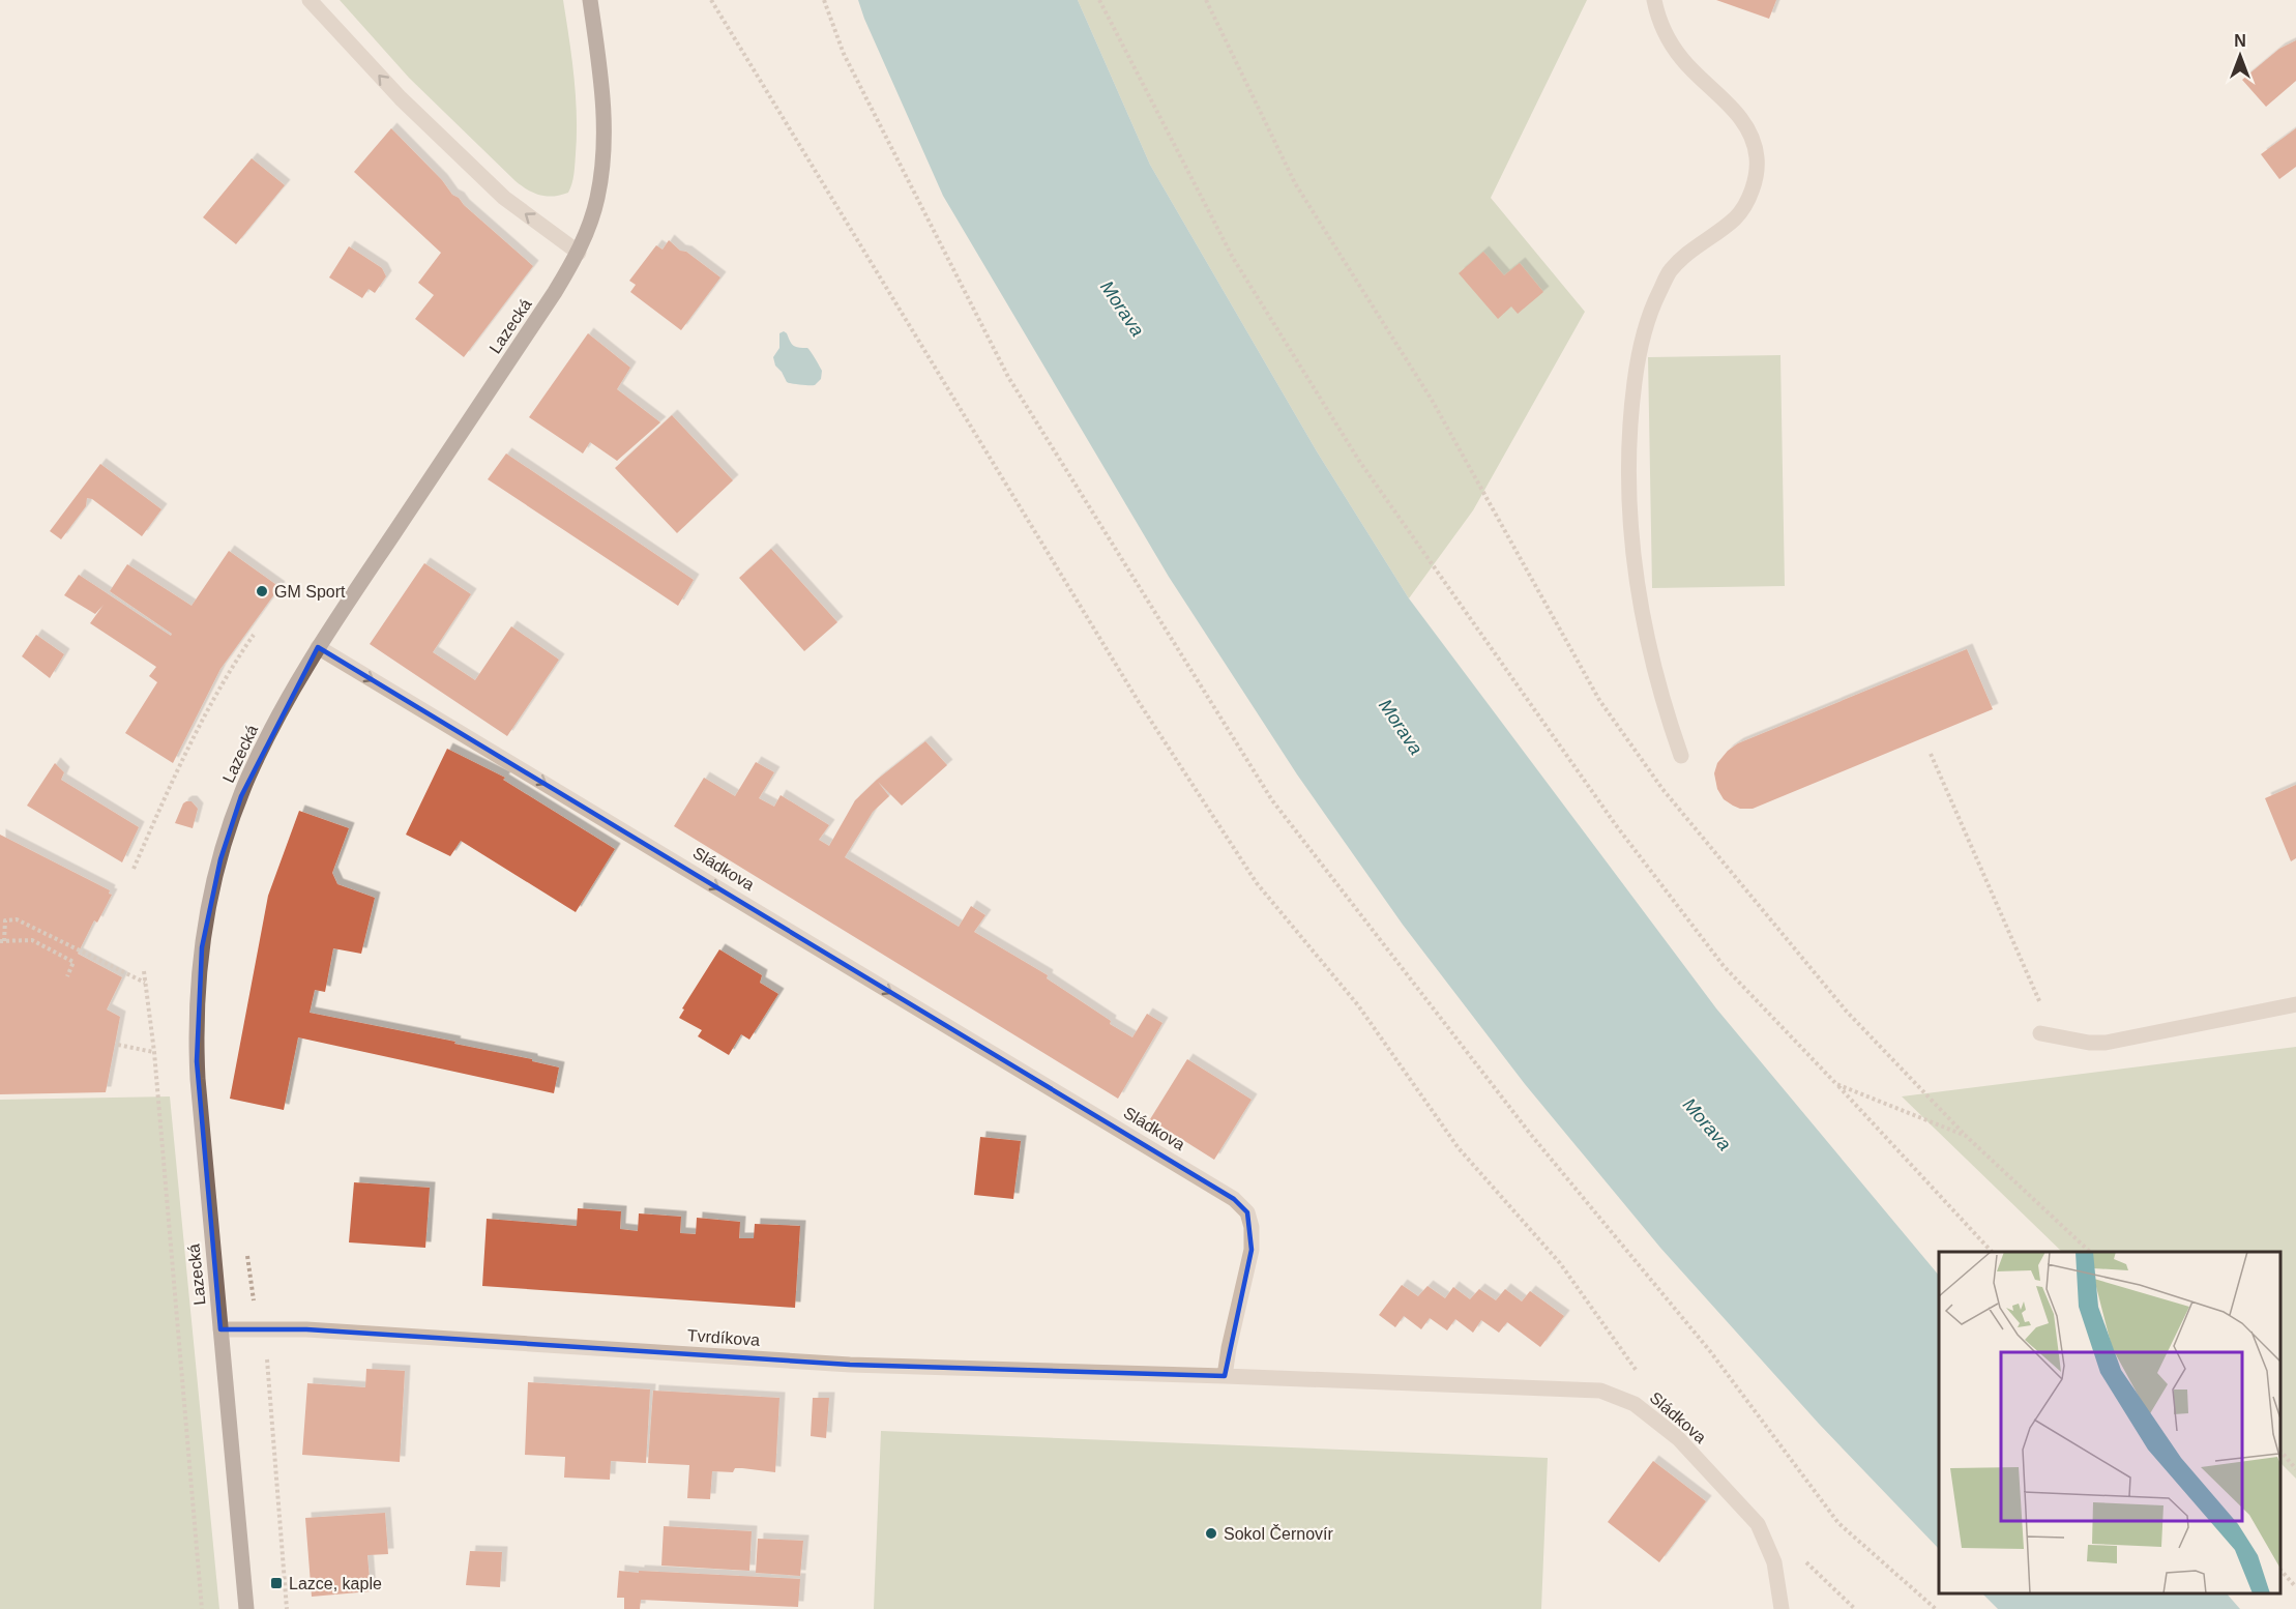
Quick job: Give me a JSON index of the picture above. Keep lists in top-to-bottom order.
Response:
{
  "streets": {
    "main road": ["Lazecká"],
    "street": ["Sládkova", "Tvrdíkova"]
  },
  "crossings": [
    ["Lazecká", "Sládkova"],
    ["Lazecká", "Tvrdíkova"],
    ["Sládkova", "Tvrdíkova"]
  ],
  "one_way": ["Sládkova"],
  "water": ["Morava"],
  "places": {
    "other": ["GM Sport", "Sokol Černovír"],
    "transit": ["Lazce, kaple"]
  },
  "north": "top"
}
